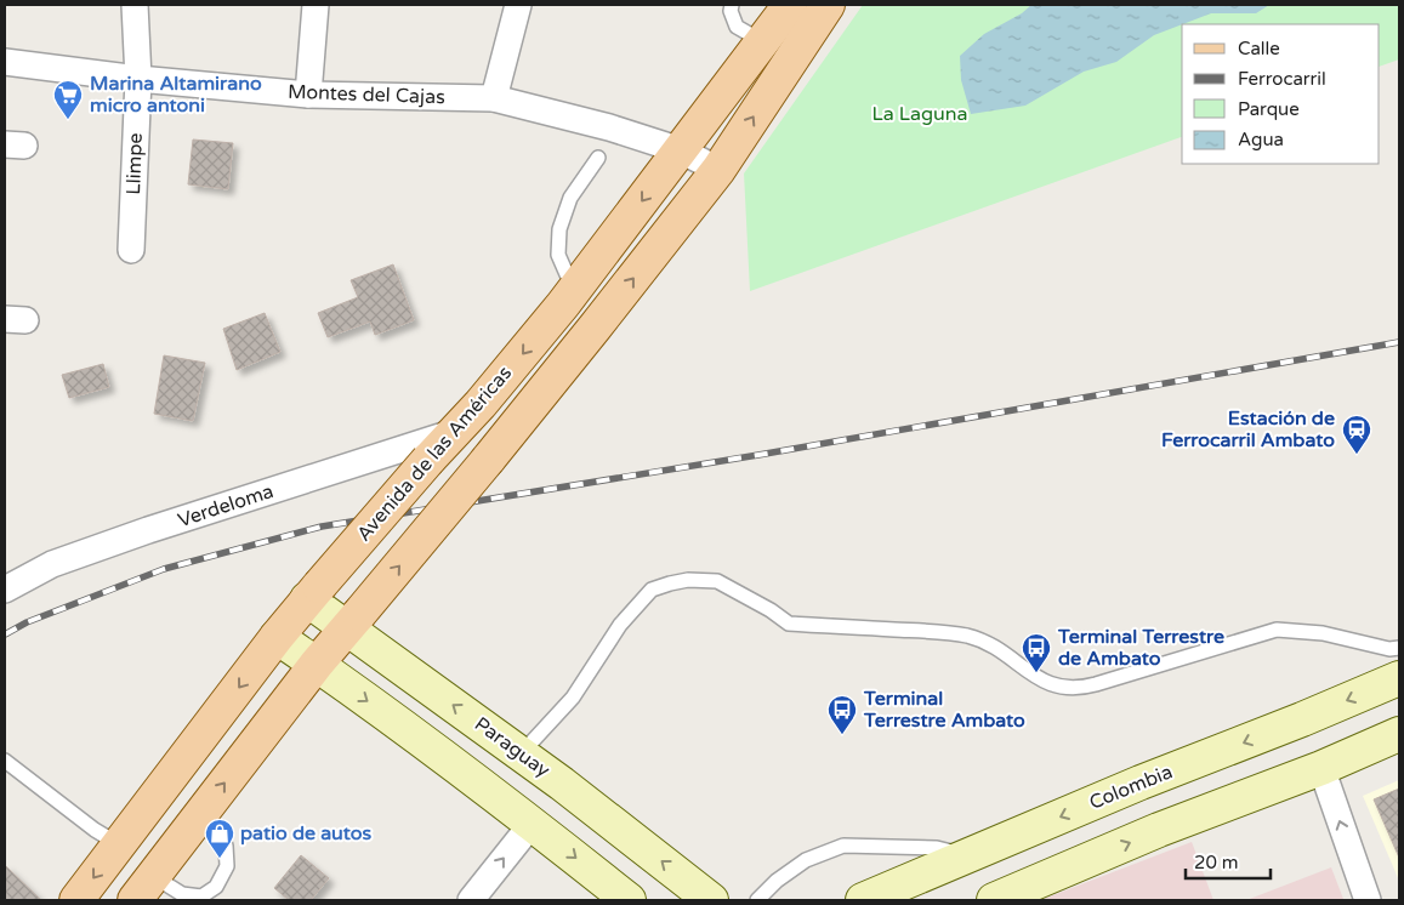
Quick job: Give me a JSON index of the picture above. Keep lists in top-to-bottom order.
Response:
{
  "streets": {
    "main road": ["Avenida de las Américas", "Paraguay", "Colombia"],
    "street": ["Montes del Cajas", "Llimpe", "Verdeloma"]
  },
  "crossings": [
    ["Montes del Cajas", "Llimpe"],
    ["Montes del Cajas", "Avenida de las Américas"],
    ["Avenida de las Américas", "Verdeloma"],
    ["Avenida de las Américas", "Paraguay"]
  ],
  "parks": ["La Laguna"],
  "places": {
    "supermarket": ["Marina Altamirano micro antoni"],
    "station": ["Estación de Ferrocarril Ambato"],
    "bus stop": ["Terminal Terrestre de Ambato", "Terminal Terrestre Ambato"],
    "shop": ["patio de autos"]
  },
  "legend": [
    "Calle",
    "Ferrocarril",
    "Parque",
    "Agua"
  ],
  "scale_bar": "20 m"
}
